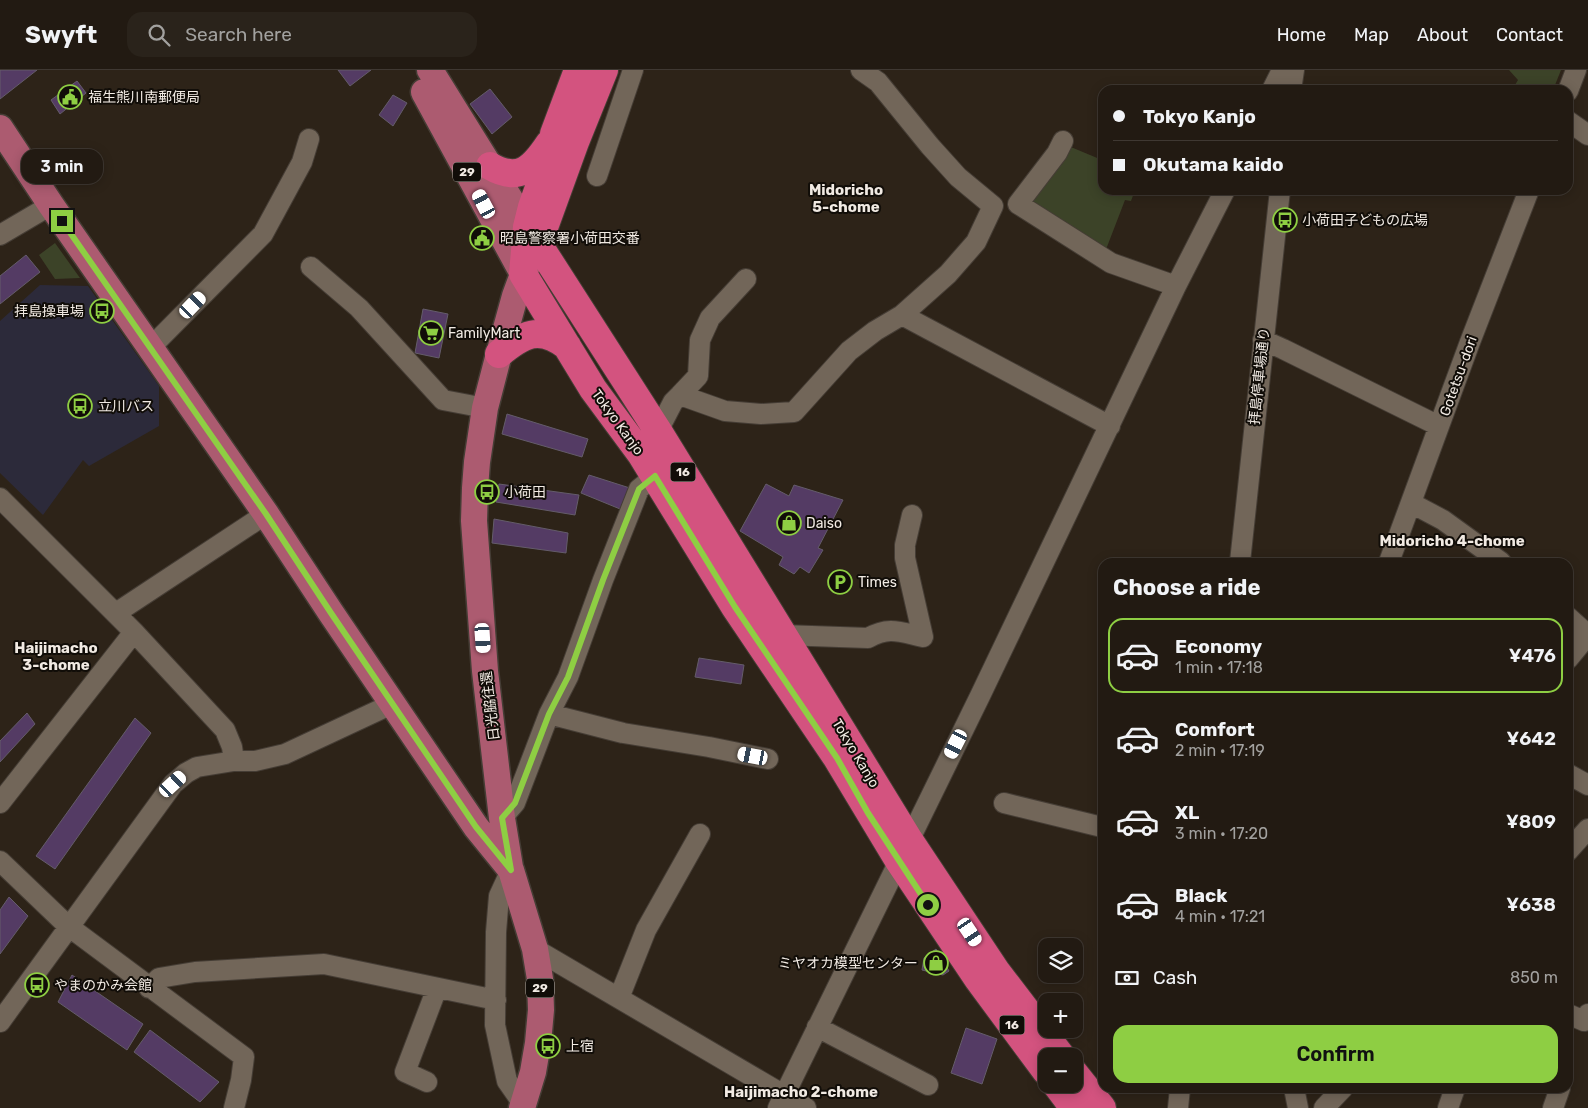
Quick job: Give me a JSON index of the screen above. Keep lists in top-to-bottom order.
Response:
{
  "streets": {
    "highway": ["Tokyo Kanjo", "16"],
    "main road": ["29", "日光脇往還"],
    "street": ["拝島停車場通り", "Gotetsu-dori"]
  },
  "crossings": [
    ["29", "Tokyo Kanjo"],
    ["29", "日光脇往還"],
    ["Tokyo Kanjo", "日光脇往還"]
  ],
  "districts": [
    "Midoricho 5-chome",
    "Midoricho 4-chome",
    "Haijimacho 3-chome",
    "Haijimacho 2-chome"
  ],
  "places": {
    "public building": ["福生熊川南郵便局", "昭島警察署小荷田交番"],
    "bus stop": [
      "小荷田子どもの広場",
      "拝島操車場",
      "立川バス",
      "小荷田",
      "やまのかみ会館",
      "上宿"
    ],
    "supermarket": ["FamilyMart"],
    "shop": ["Daiso", "ミヤオカ模型センター"],
    "parking": ["Times"]
  },
  "page": {
    "header": "Swyft",
    "search": "Search here",
    "nav": [
      "Home",
      "Map",
      "About",
      "Contact"
    ],
    "banner": ["Tokyo Kanjo", "Okutama kaido"],
    "bubble": "3 min",
    "heading": "Choose a ride",
    "list": [
      {
        "name": "Economy",
        "note": "1 min · 17:18",
        "value": "¥476"
      },
      {
        "name": "Comfort",
        "note": "2 min · 17:19",
        "value": "¥642"
      },
      {
        "name": "XL",
        "note": "3 min · 17:20",
        "value": "¥809"
      },
      {
        "name": "Black",
        "note": "4 min · 17:21",
        "value": "¥638"
      }
    ],
    "map_buttons": ["+", "−"],
    "pay": ["Cash", "850 m"],
    "buttons": "Confirm"
  }
}
